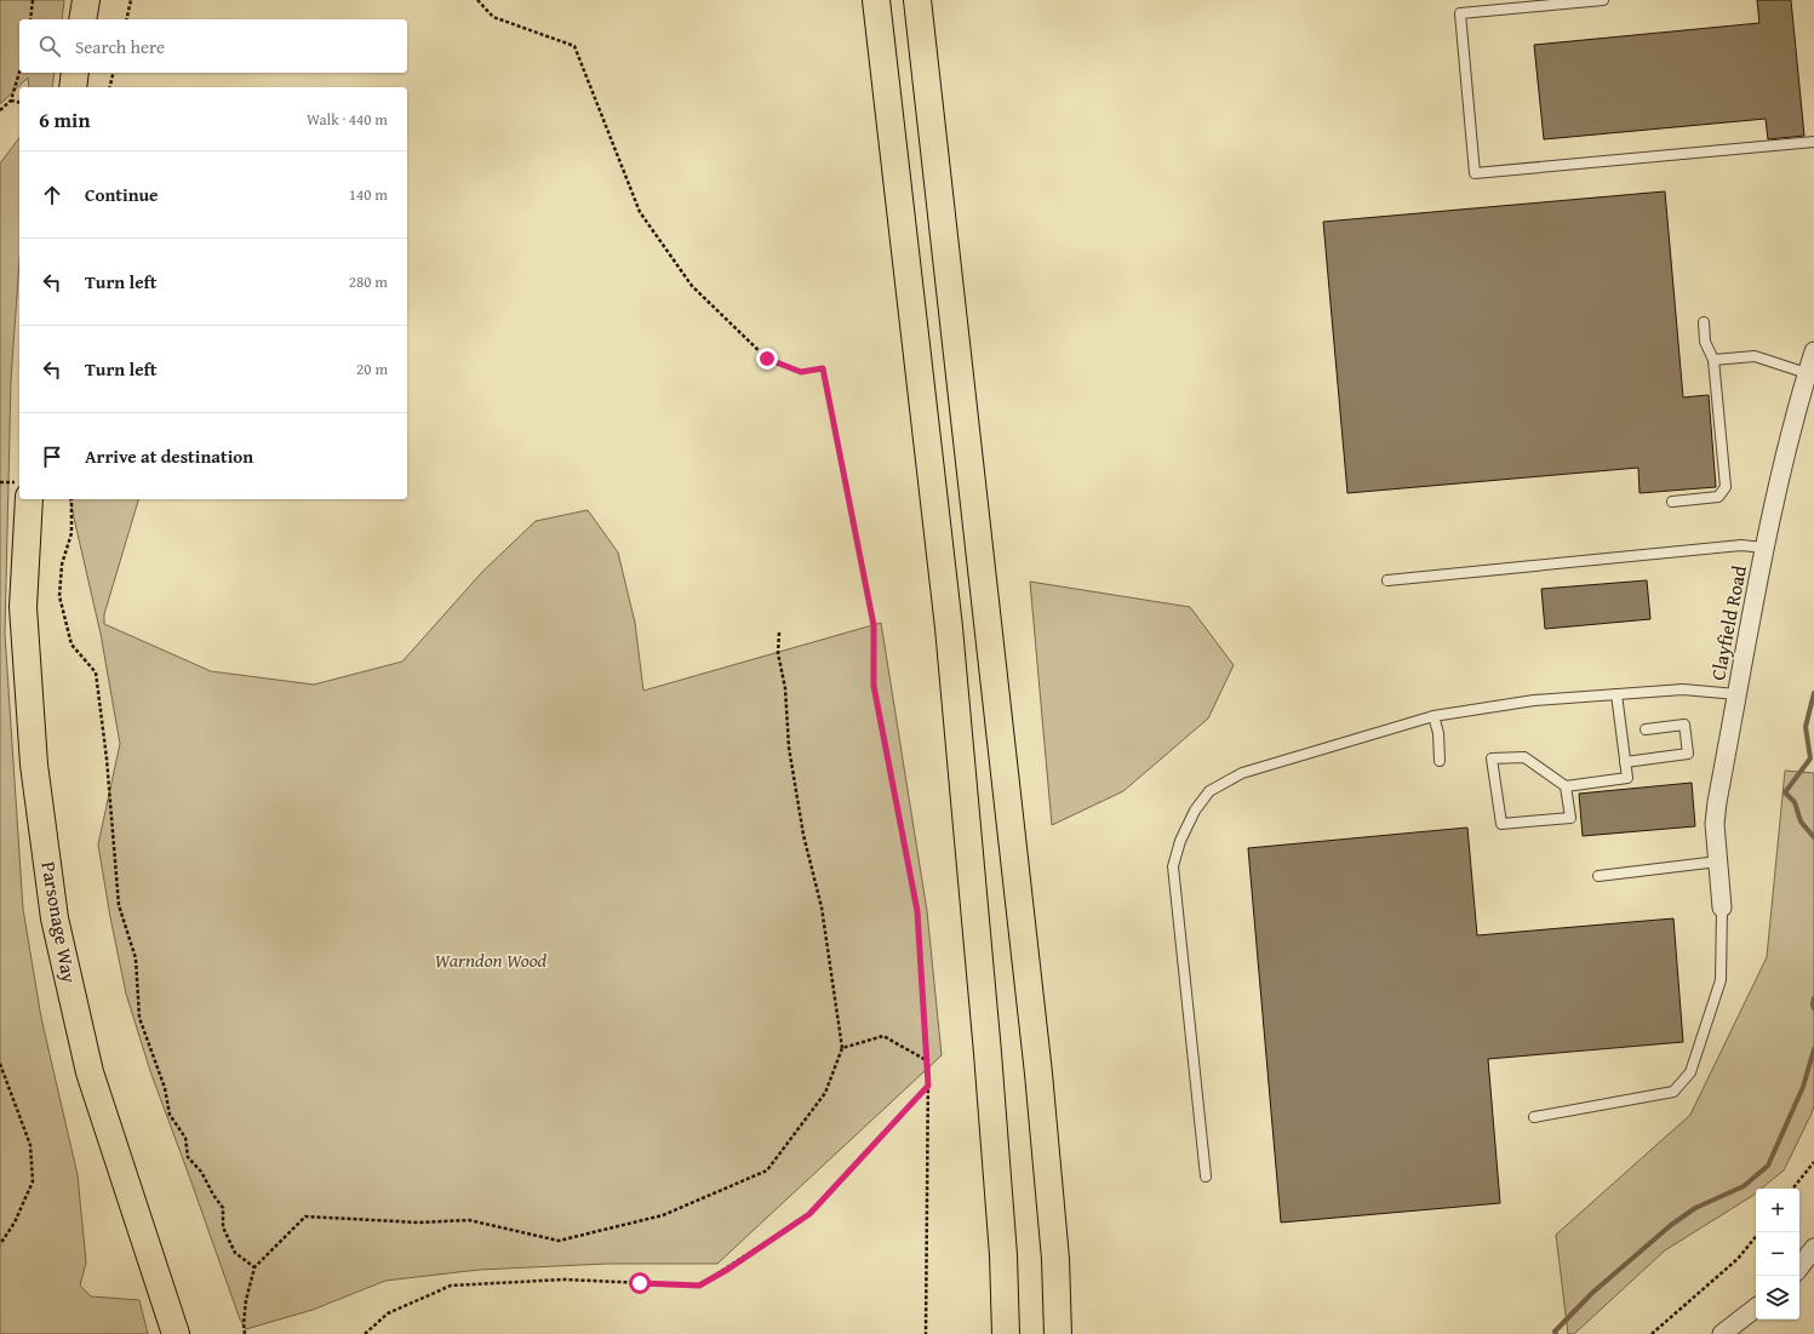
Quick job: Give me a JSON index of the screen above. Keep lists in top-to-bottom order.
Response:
{
  "streets": {
    "main road": ["Parsonage Way"],
    "street": ["Clayfield Road"]
  },
  "parks": ["Warndon Wood"],
  "page": {
    "search": "Search here",
    "heading": ["6 min", "Walk · 440 m"],
    "list": [
      ["Continue", "140 m"],
      ["Turn left", "280 m"],
      ["Turn left", "20 m"],
      "Arrive at destination"
    ],
    "map_buttons": ["+", "−"]
  }
}
